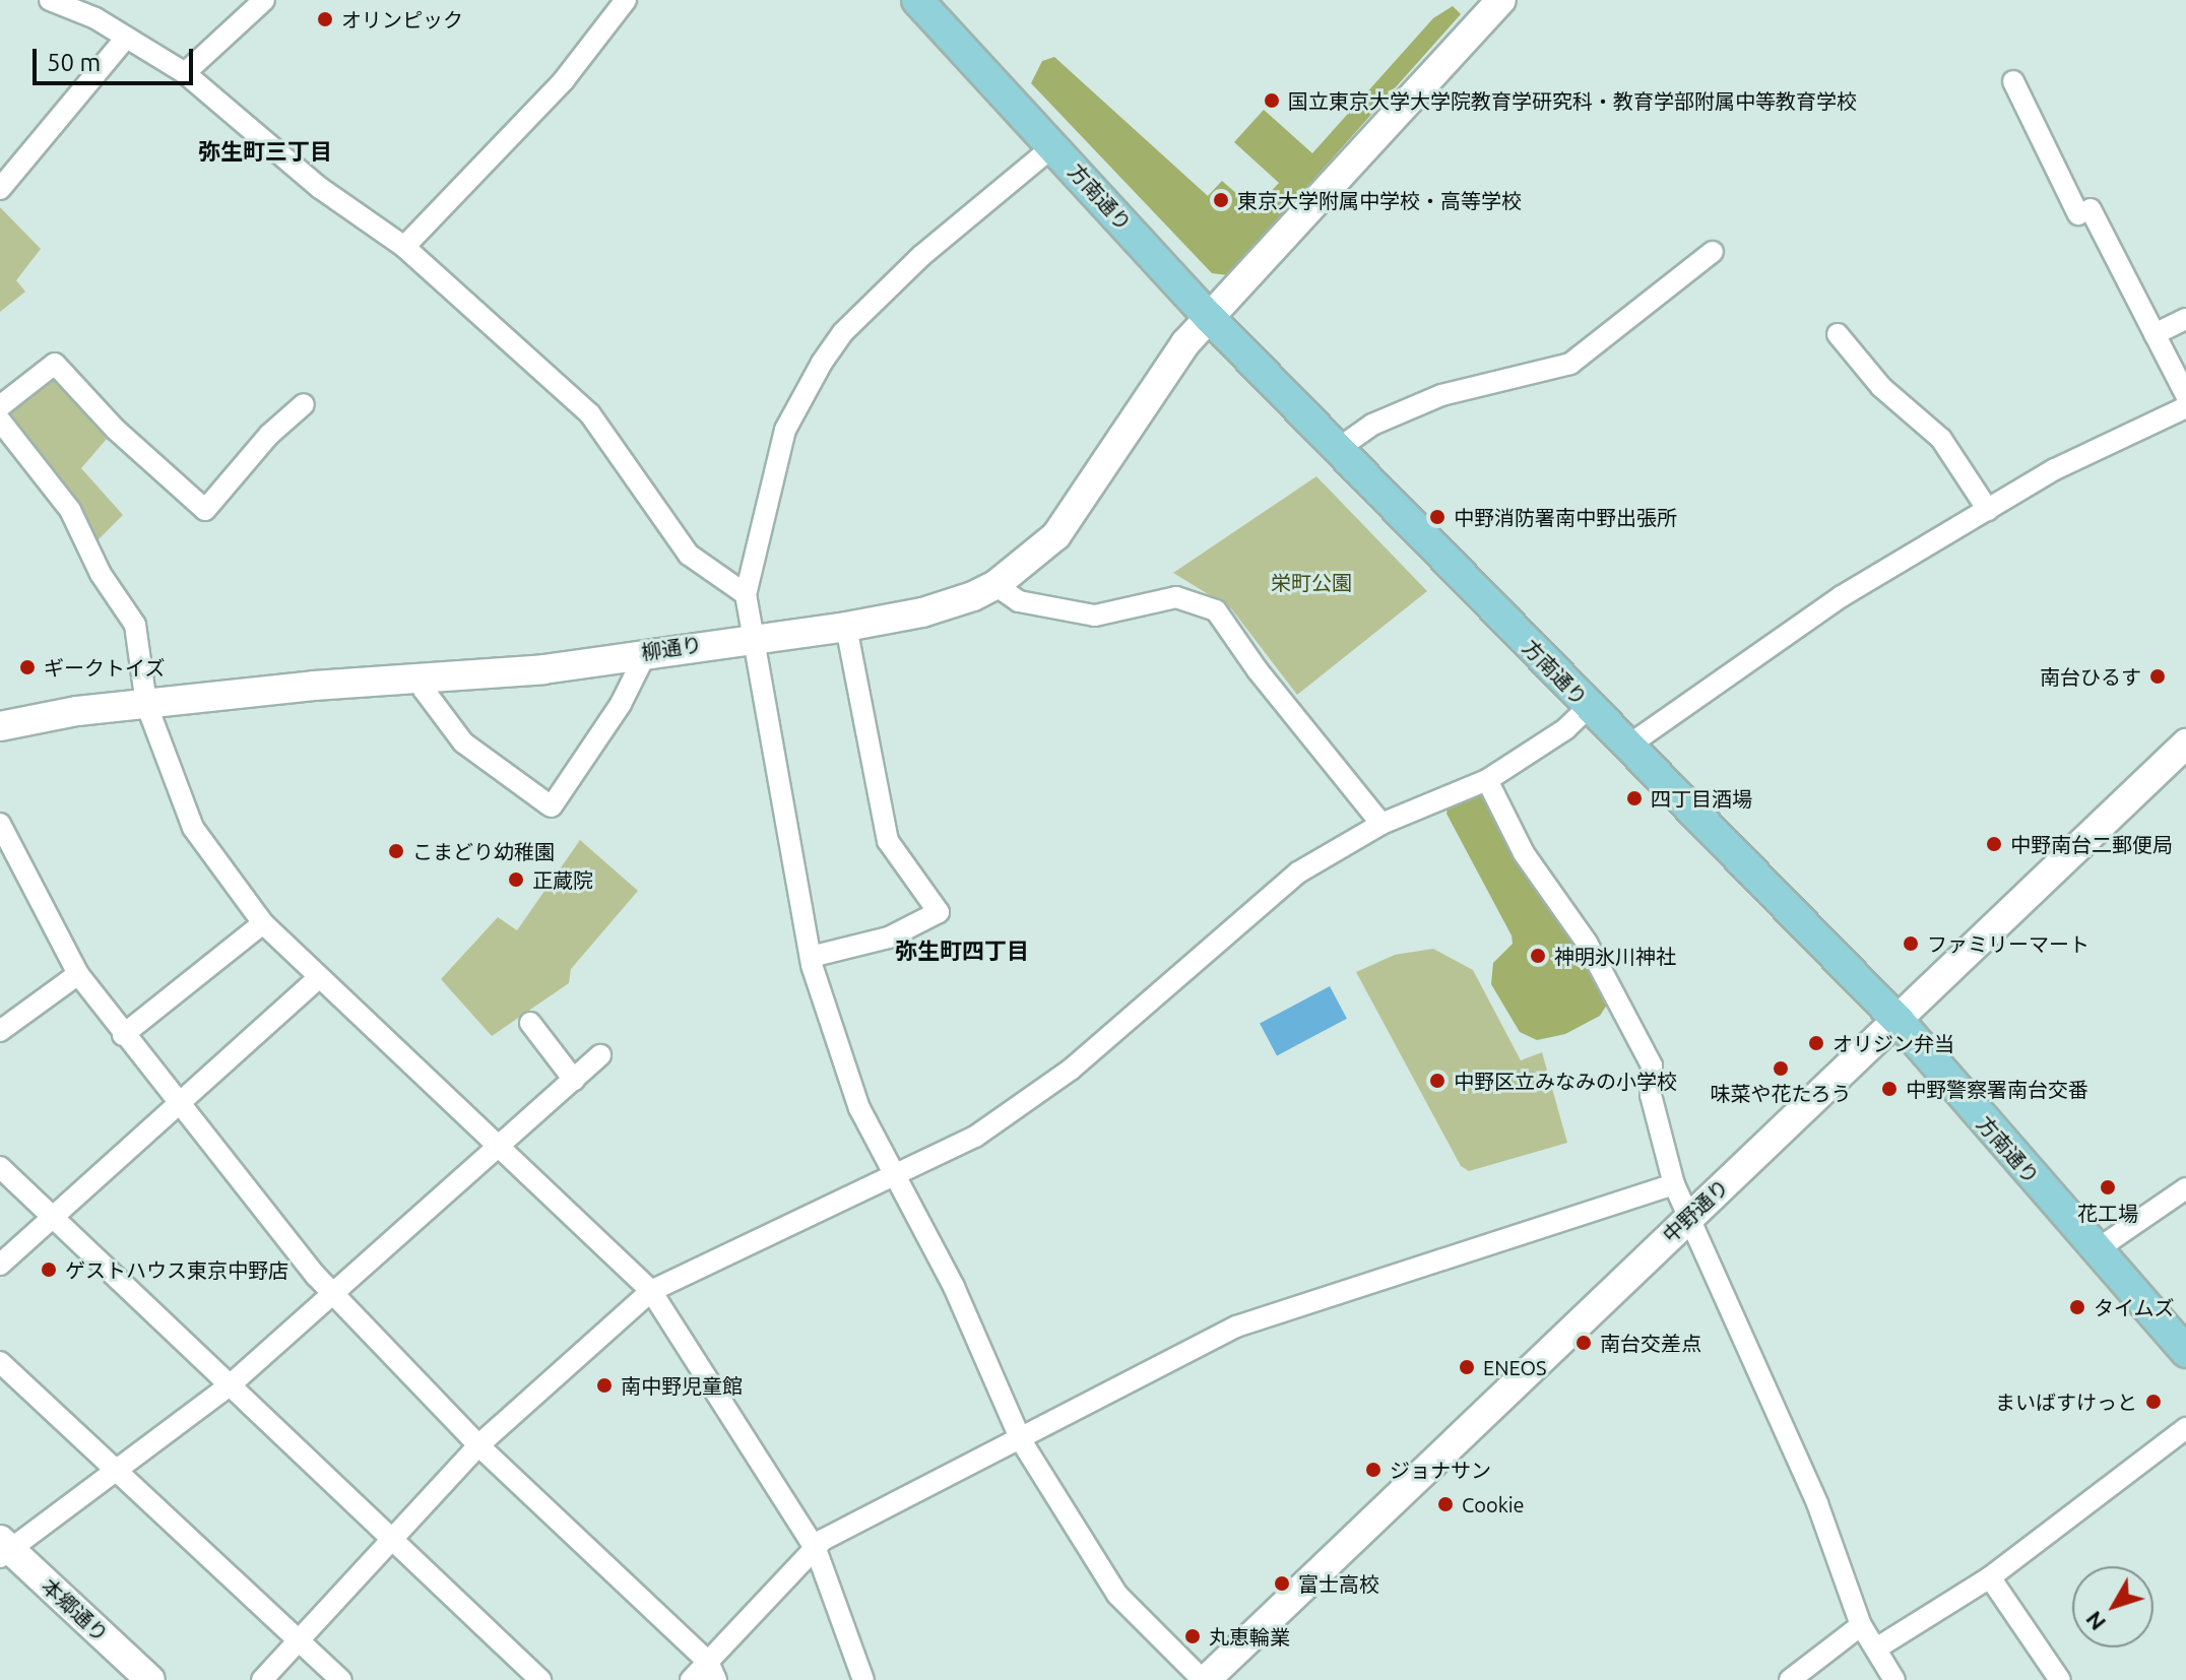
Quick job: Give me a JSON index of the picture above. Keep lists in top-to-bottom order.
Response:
{
  "streets": {
    "main road": ["方南通り"],
    "street": ["柳通り", "中野通り", "本郷通り"]
  },
  "crossings": [
    ["方南通り", "柳通り"],
    ["方南通り", "中野通り"]
  ],
  "districts": ["弥生町三丁目", "弥生町四丁目"],
  "parks": ["栄町公園"],
  "places": [
    "オリンピック",
    "国立東京大学大学院教育学研究科・教育学部附属中等教育学校",
    "東京大学附属中学校・高等学校",
    "中野消防署南中野出張所",
    "ギークトイズ",
    "南台ひるす",
    "四丁目酒場",
    "中野南台二郵便局",
    "こまどり幼稚園",
    "正蔵院",
    "ファミリーマート",
    "神明氷川神社",
    "オリジン弁当",
    "味菜や花たろう",
    "中野区立みなみの小学校",
    "中野警察署南台交番",
    "花工場",
    "ゲストハウス東京中野店",
    "タイムズ",
    "南台交差点",
    "ENEOS",
    "南中野児童館",
    "まいばすけっと",
    "ジョナサン",
    "Cookie",
    "富士高校",
    "丸恵輪業"
  ],
  "scale_bar": "50 m",
  "north": "bottom left"
}
